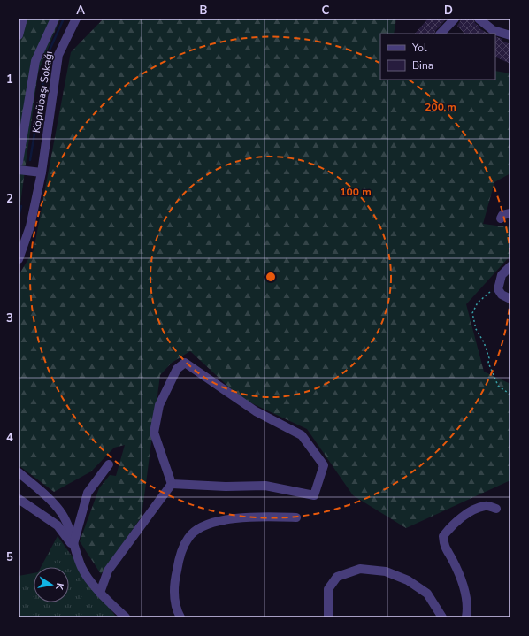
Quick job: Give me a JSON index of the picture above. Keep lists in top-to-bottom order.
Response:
{
  "streets": {
    "street": ["Köprübaşı Sokağı"]
  },
  "legend": ["Yol", "Bina"],
  "north": "right",
  "grid": {
    "columns": [
      "A",
      "B",
      "C",
      "D"
    ],
    "rows": [
      "1",
      "2",
      "3",
      "4",
      "5"
    ]
  },
  "rings": ["200 m", "100 m"]
}
